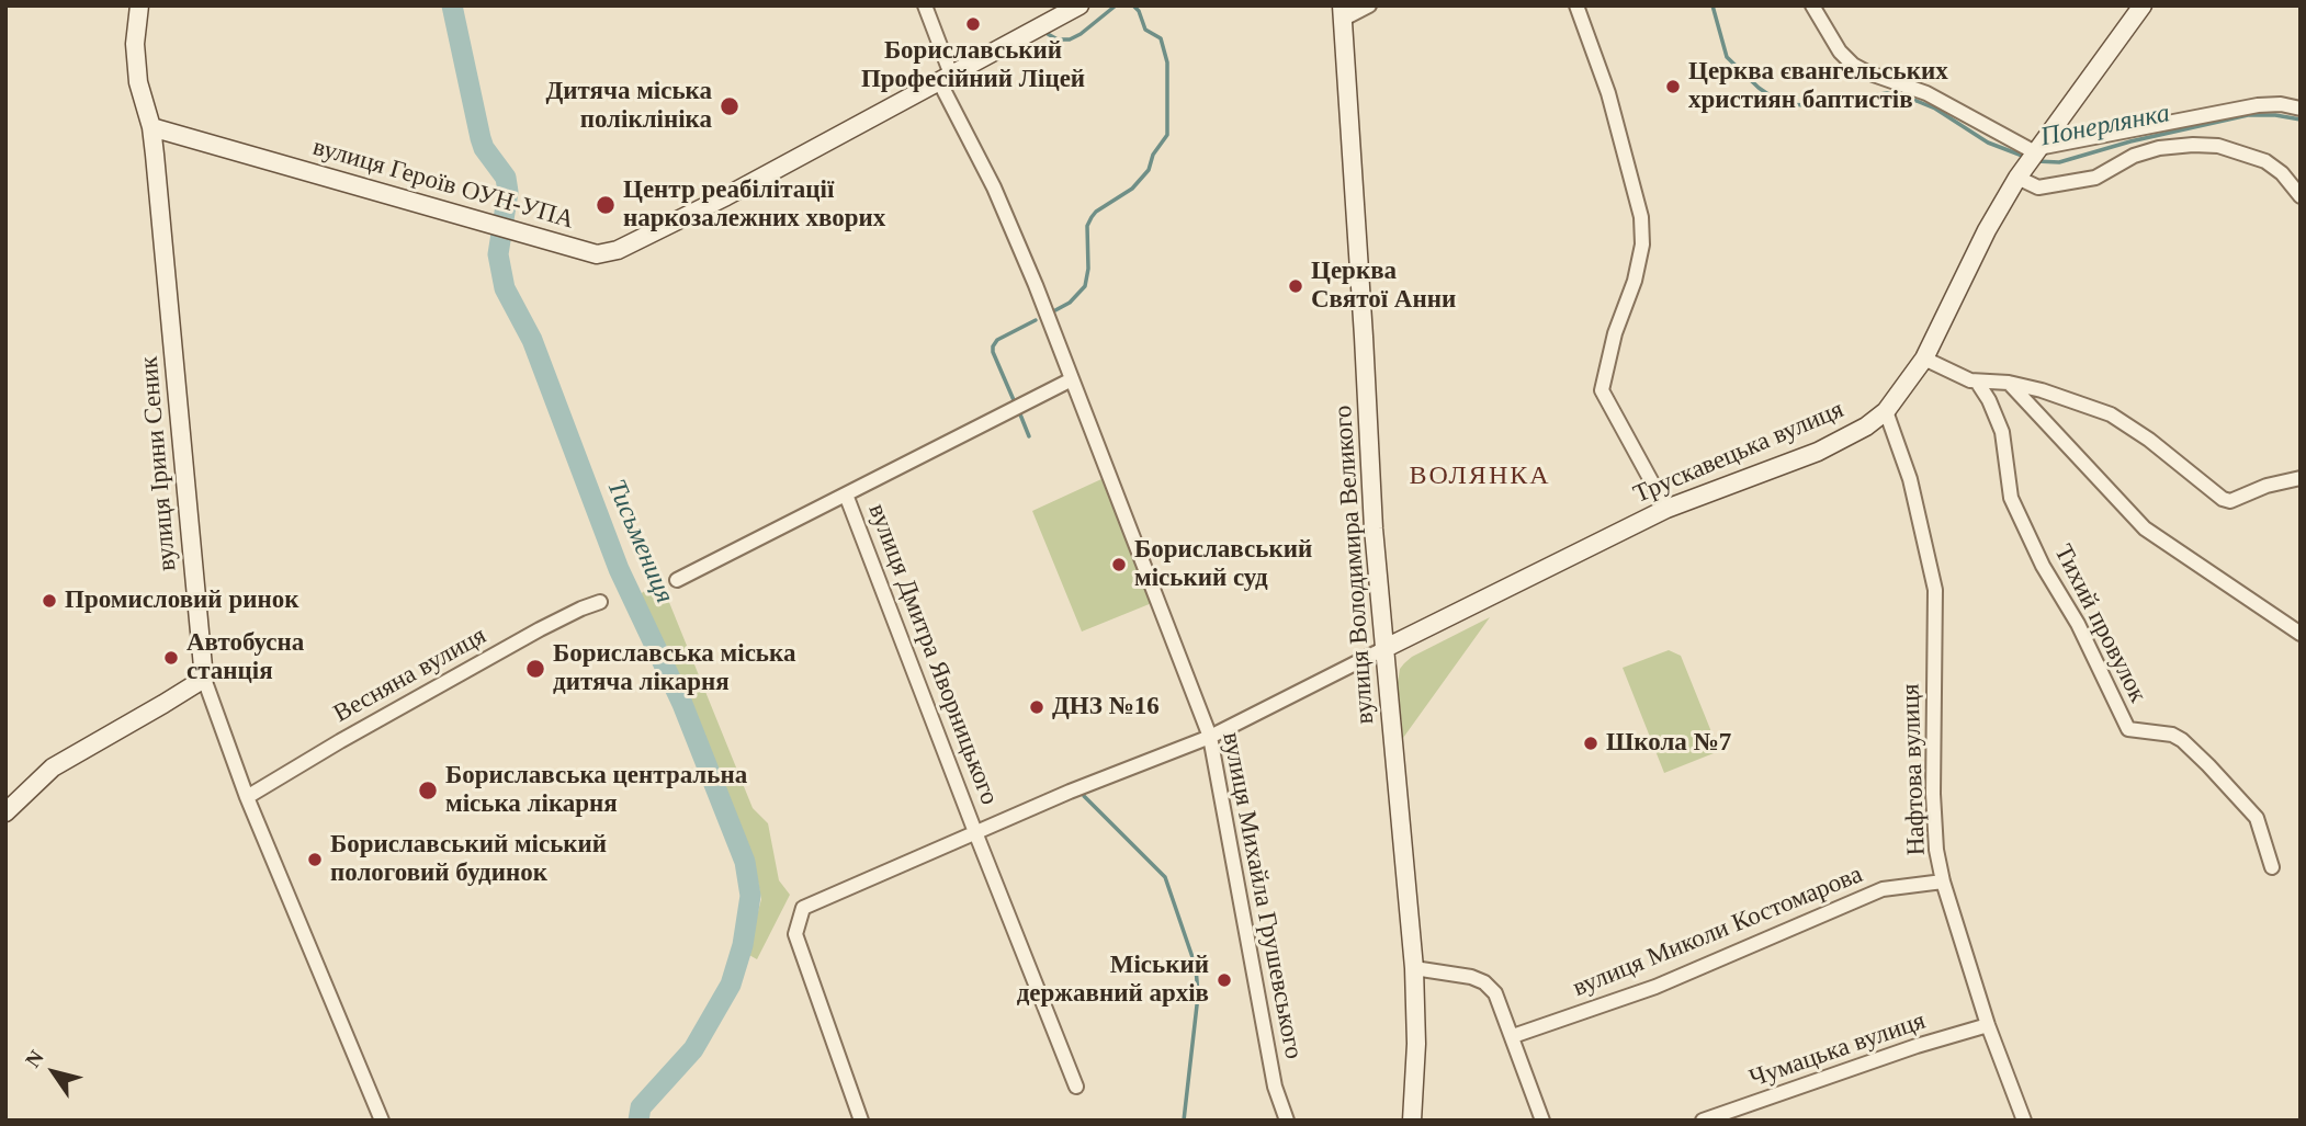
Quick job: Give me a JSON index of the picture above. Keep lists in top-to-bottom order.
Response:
{
  "streets": {
    "street": [
      "вулиця Героїв ОУН-УПА",
      "Трускавецька вулиця",
      "вулиця Ірини Сеник",
      "вулиця Володимира Великого",
      "Тихий провулок",
      "вулиця Дмитра Яворницького",
      "Весняна вулиця",
      "Нафтова вулиця",
      "вулиця Михайла Грушевського",
      "вулиця Миколи Костомарова",
      "Чумацька вулиця"
    ]
  },
  "crossings": [
    ["вулиця Героїв ОУН-УПА", "вулиця Ірини Сеник"],
    ["вулиця Героїв ОУН-УПА", "вулиця Михайла Грушевського"],
    ["Трускавецька вулиця", "вулиця Володимира Великого"],
    ["Трускавецька вулиця", "вулиця Дмитра Яворницького"],
    ["Трускавецька вулиця", "Нафтова вулиця"],
    ["вулиця Володимира Великого", "вулиця Дмитра Яворницького"],
    ["вулиця Дмитра Яворницького", "вулиця Михайла Грушевського"],
    ["Нафтова вулиця", "вулиця Миколи Костомарова"],
    ["Нафтова вулиця", "Чумацька вулиця"]
  ],
  "districts": ["ВОЛЯНКА"],
  "water": ["Понерлянка", "Тисьмениця"],
  "places": [
    "Бориславський Професійний Ліцей",
    "Церква євангельських християн баптистів",
    "Дитяча міська поліклініка",
    "Центр реабілітації наркозалежних хворих",
    "Церква Святої Анни",
    "Бориславський міський суд",
    "Промисловий ринок",
    "Автобусна станція",
    "Бориславська міська дитяча лікарня",
    "ДНЗ №16",
    "Школа №7",
    "Бориславська центральна міська лікарня",
    "Бориславський міський пологовий будинок",
    "Міський державний архів"
  ],
  "north": "top left"
}
